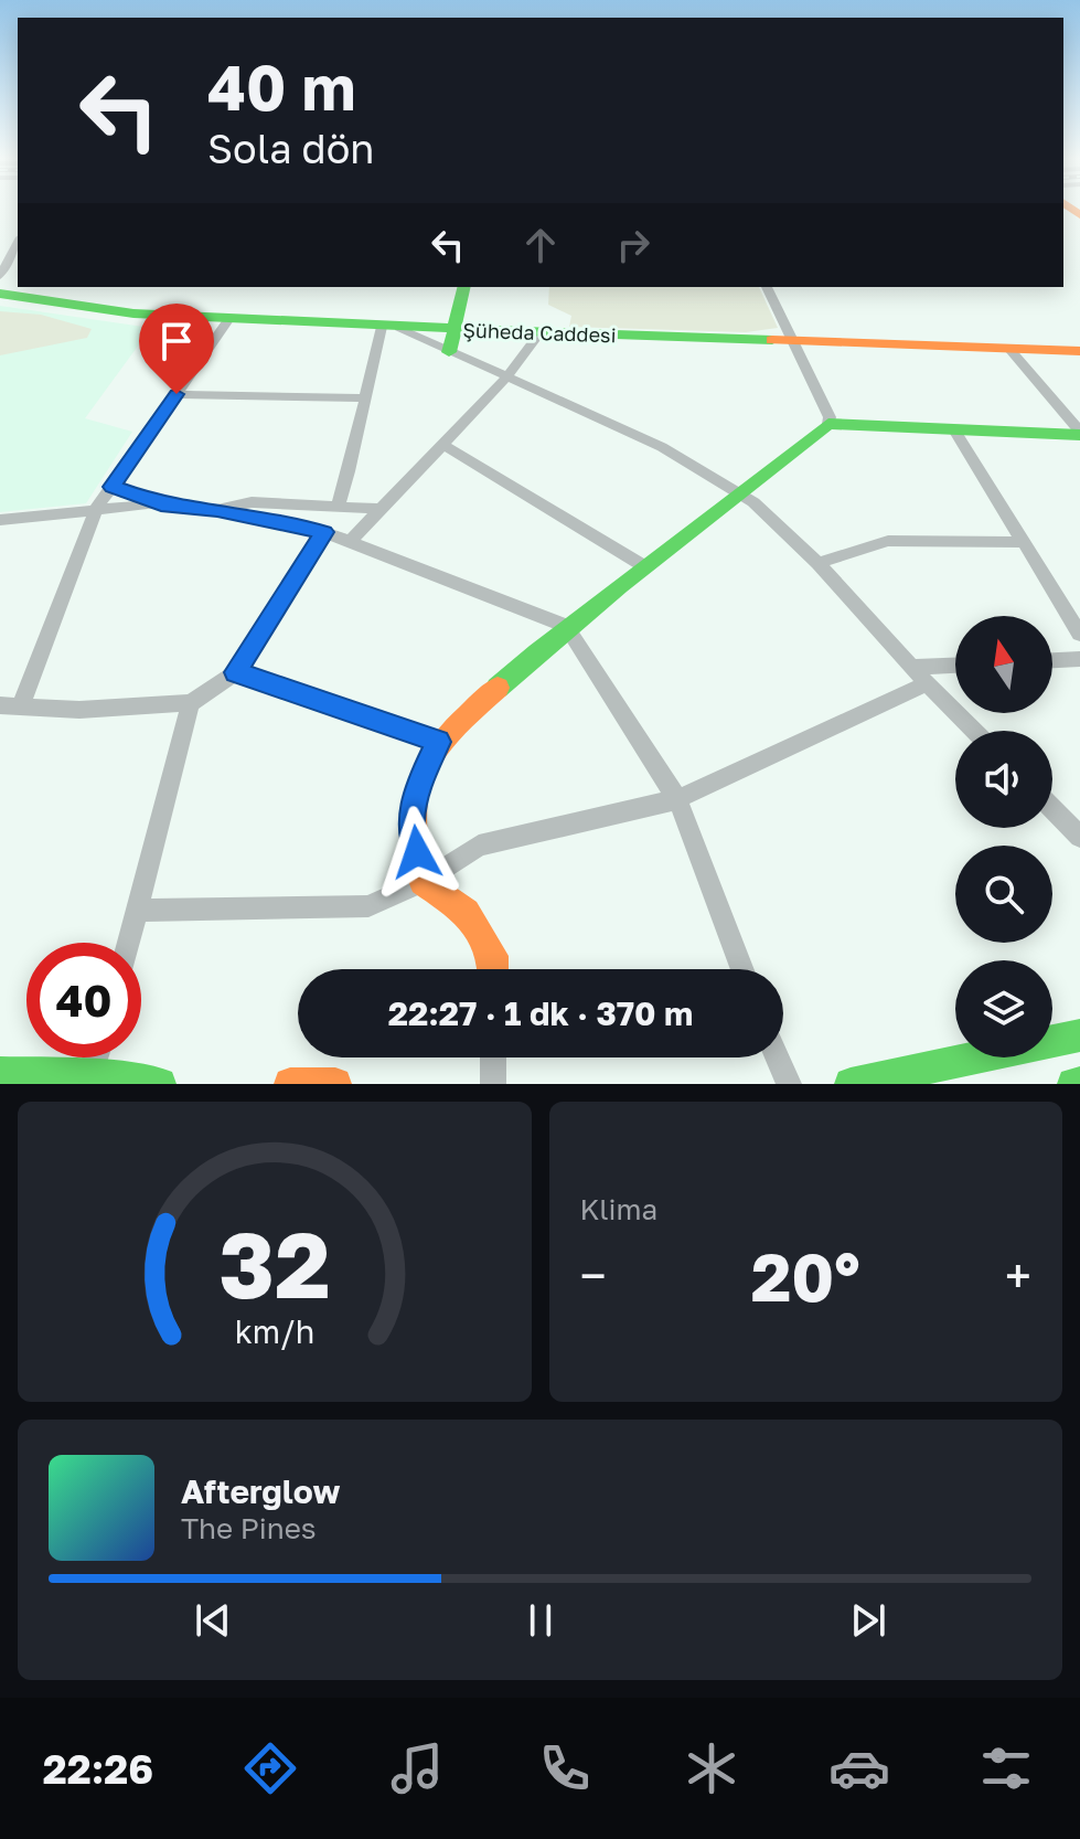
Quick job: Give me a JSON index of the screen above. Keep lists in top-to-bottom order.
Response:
{
  "streets": {
    "main road": ["Şüheda Caddesi"]
  },
  "north": "top",
  "page": {
    "turn": ["40 m", "Sola dön"],
    "limit": "40",
    "trip": "22:27 · 1 dk · 370 m",
    "tile": "Klima",
    "heat": ["−", "20°", "+"],
    "song": ["Afterglow", "The Pines"],
    "tabs": "22:26",
    "gauge": ["32", "km/h"]
  }
}
